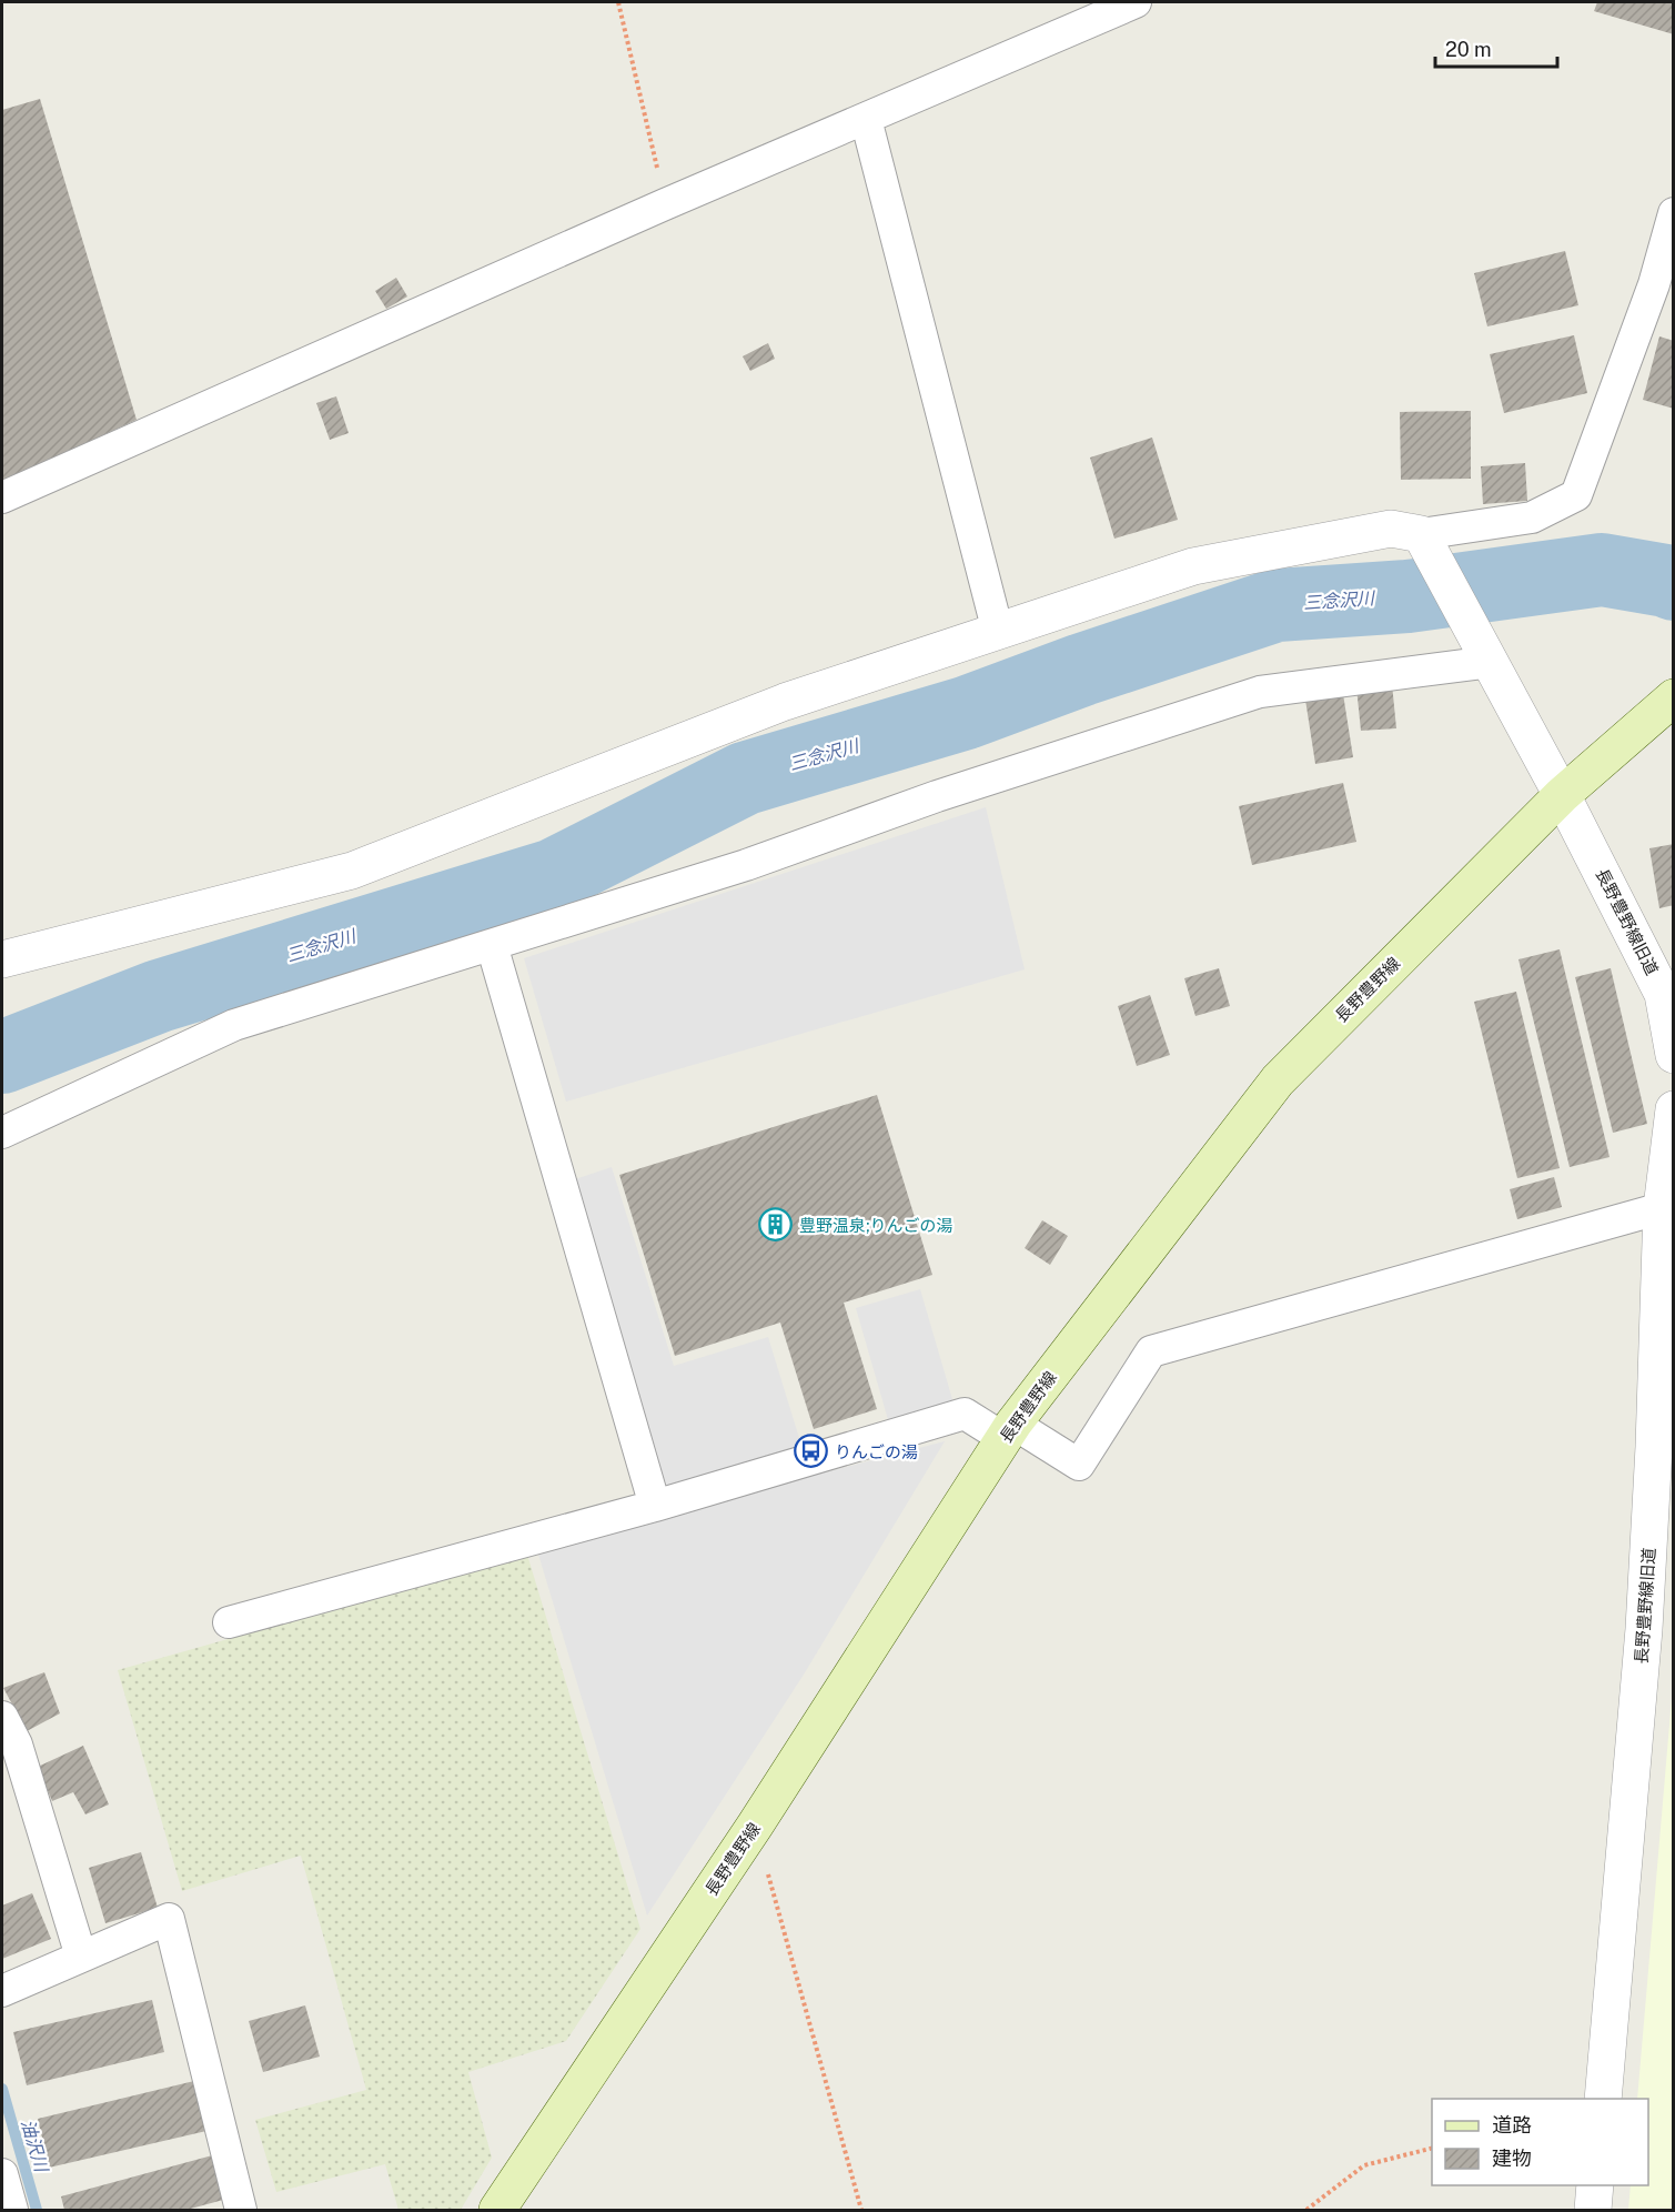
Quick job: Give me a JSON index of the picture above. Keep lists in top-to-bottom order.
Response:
{
  "streets": {
    "main road": ["長野豊野線"],
    "street": ["長野豊野線旧道"]
  },
  "crossings": [
    ["長野豊野線旧道", "長野豊野線"]
  ],
  "water": ["三念沢川", "油沢川"],
  "places": {
    "building": ["豊野温泉;りんごの湯"],
    "bus stop": ["りんごの湯"]
  },
  "legend": ["道路", "建物"],
  "scale_bar": "20 m"
}
